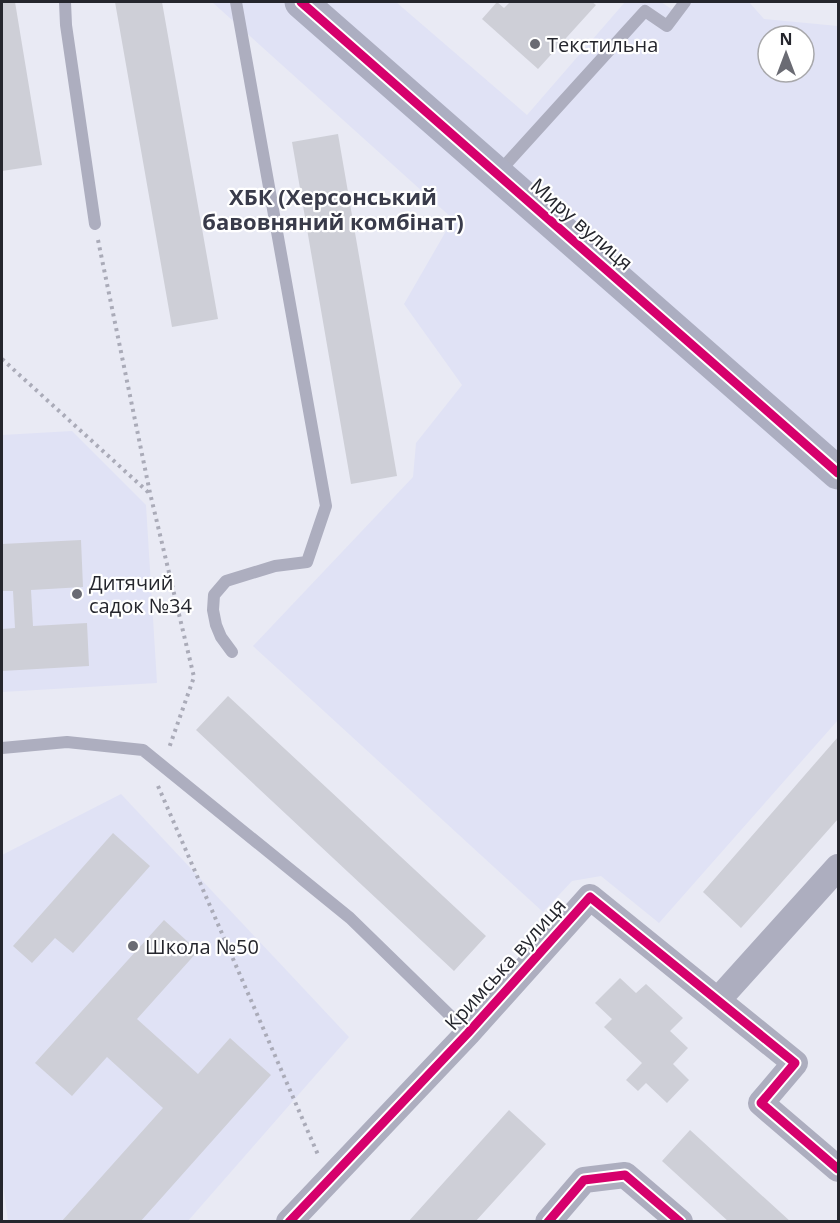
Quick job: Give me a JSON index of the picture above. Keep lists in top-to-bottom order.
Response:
{
  "streets": {
    "street": ["Миру вулиця", "Кримська вулиця"]
  },
  "districts": ["ХБК (Херсонський бавовняний комбінат)"],
  "places": ["Текстильна", "Дитячий садок №34", "Школа №50"],
  "north": "top"
}
